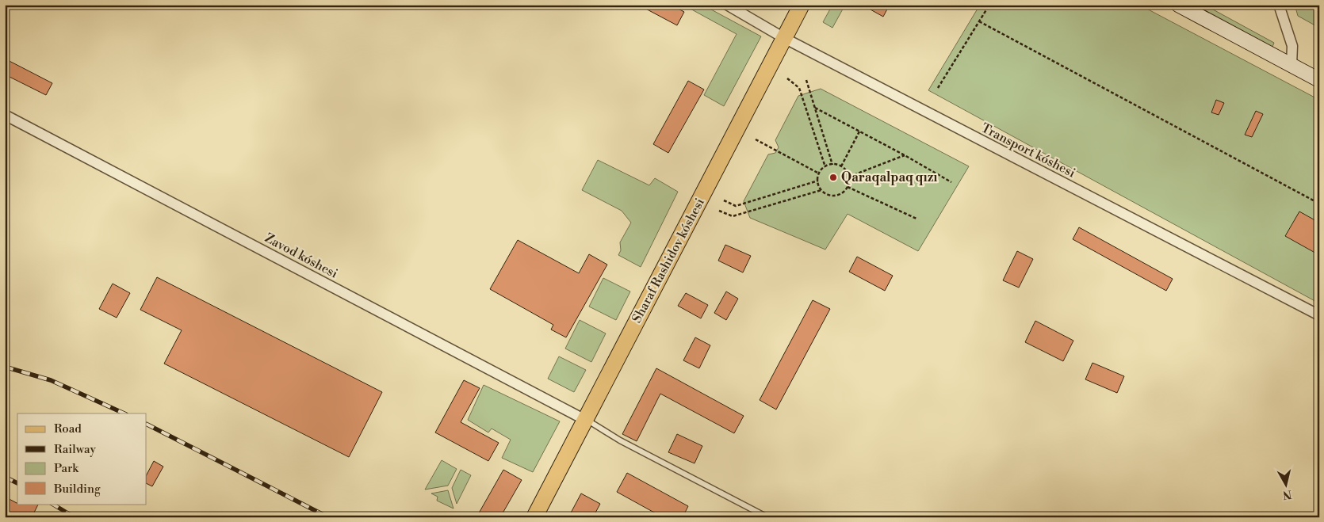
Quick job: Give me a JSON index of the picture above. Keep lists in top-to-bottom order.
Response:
{
  "streets": {
    "main road": ["Sharaf Rashidov kóshesi"],
    "street": ["Transport kóshesi", "Zavod kóshesi"]
  },
  "crossings": [
    ["Transport kóshesi", "Sharaf Rashidov kóshesi"],
    ["Zavod kóshesi", "Sharaf Rashidov kóshesi"]
  ],
  "places": ["Qaraqalpaq qızı"],
  "legend": [
    "Road",
    "Railway",
    "Park",
    "Building"
  ],
  "north": "bottom"
}
